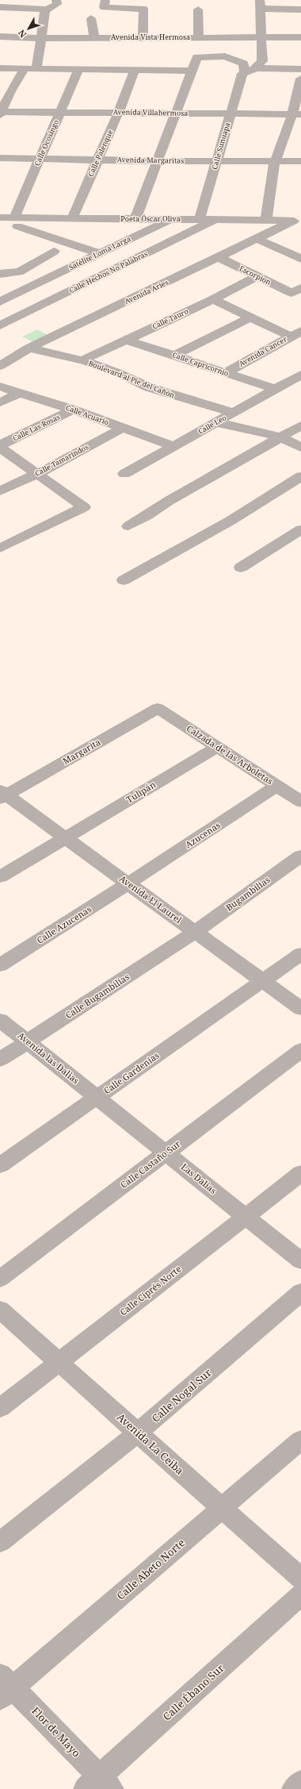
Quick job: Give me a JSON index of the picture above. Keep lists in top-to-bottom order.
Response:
{
  "streets": {
    "street": [
      "Avenida Vista Hermosa",
      "Avenida Villahermosa",
      "Calle Ocosingo",
      "Calle Sunuapa",
      "Calle Palenque",
      "Avenida Margaritas",
      "Poeta Óscar Oliva",
      "Satélite Loma Larga",
      "Calle Hechos No Palabras",
      "Escorpion",
      "Avenida Aries",
      "Calle Tauro",
      "Avenida Cancer",
      "Calle Capricornio",
      "Boulevard al Pie del Cañón",
      "Calle Acuario",
      "Calle Leo",
      "Calle Las Rosas",
      "Calle Tamarindos",
      "Margarita",
      "Calzada de las Arboletas",
      "Tulipán",
      "Azucenas",
      "Bugambilias",
      "Avenida El Laurel",
      "Calle Azucenas",
      "Calle Bugambilias",
      "Avenida las Dalias",
      "Calle Gardenias",
      "Calle Castaño Sur",
      "Las Dalias",
      "Calle Ciprés Norte",
      "Calle Nogal Sur",
      "Avenida La Ceiba",
      "Calle Abeto Norte",
      "Calle Ébano Sur",
      "Flor de Mayo"
    ]
  },
  "crossings": [
    ["Avenida Villahermosa", "Calle Ocosingo"],
    ["Avenida Villahermosa", "Calle Sunuapa"],
    ["Avenida Villahermosa", "Calle Palenque"],
    ["Calle Ocosingo", "Avenida Margaritas"],
    ["Calle Ocosingo", "Poeta Óscar Oliva"],
    ["Calle Sunuapa", "Avenida Margaritas"],
    ["Calle Sunuapa", "Poeta Óscar Oliva"],
    ["Calle Palenque", "Avenida Margaritas"],
    ["Calle Palenque", "Poeta Óscar Oliva"],
    ["Poeta Óscar Oliva", "Satélite Loma Larga"],
    ["Poeta Óscar Oliva", "Calle Hechos No Palabras"],
    ["Poeta Óscar Oliva", "Avenida Aries"],
    ["Escorpion", "Avenida Aries"],
    ["Escorpion", "Calle Tauro"],
    ["Avenida Aries", "Boulevard al Pie del Cañón"],
    ["Calle Tauro", "Calle Capricornio"],
    ["Calle Tauro", "Boulevard al Pie del Cañón"],
    ["Avenida Cancer", "Calle Capricornio"],
    ["Calle Capricornio", "Calle Leo"],
    ["Boulevard al Pie del Cañón", "Calle Leo"],
    ["Calle Acuario", "Calle Leo"],
    ["Calle Acuario", "Calle Las Rosas"],
    ["Calle Acuario", "Calle Tamarindos"],
    ["Margarita", "Calzada de las Arboletas"],
    ["Margarita", "Avenida El Laurel"],
    ["Calzada de las Arboletas", "Tulipán"],
    ["Calzada de las Arboletas", "Azucenas"],
    ["Tulipán", "Avenida El Laurel"],
    ["Azucenas", "Avenida El Laurel"],
    ["Azucenas", "Calle Azucenas"],
    ["Bugambilias", "Avenida El Laurel"],
    ["Bugambilias", "Calle Bugambilias"],
    ["Avenida El Laurel", "Calle Azucenas"],
    ["Avenida El Laurel", "Calle Bugambilias"],
    ["Avenida El Laurel", "Calle Gardenias"],
    ["Calle Bugambilias", "Avenida las Dalias"],
    ["Avenida las Dalias", "Calle Gardenias"],
    ["Avenida las Dalias", "Las Dalias"],
    ["Calle Gardenias", "Las Dalias"],
    ["Calle Castaño Sur", "Las Dalias"],
    ["Las Dalias", "Calle Ciprés Norte"],
    ["Calle Ciprés Norte", "Avenida La Ceiba"],
    ["Calle Nogal Sur", "Avenida La Ceiba"],
    ["Avenida La Ceiba", "Calle Abeto Norte"],
    ["Calle Abeto Norte", "Flor de Mayo"],
    ["Calle Ébano Sur", "Flor de Mayo"]
  ],
  "north": "bottom left"
}
